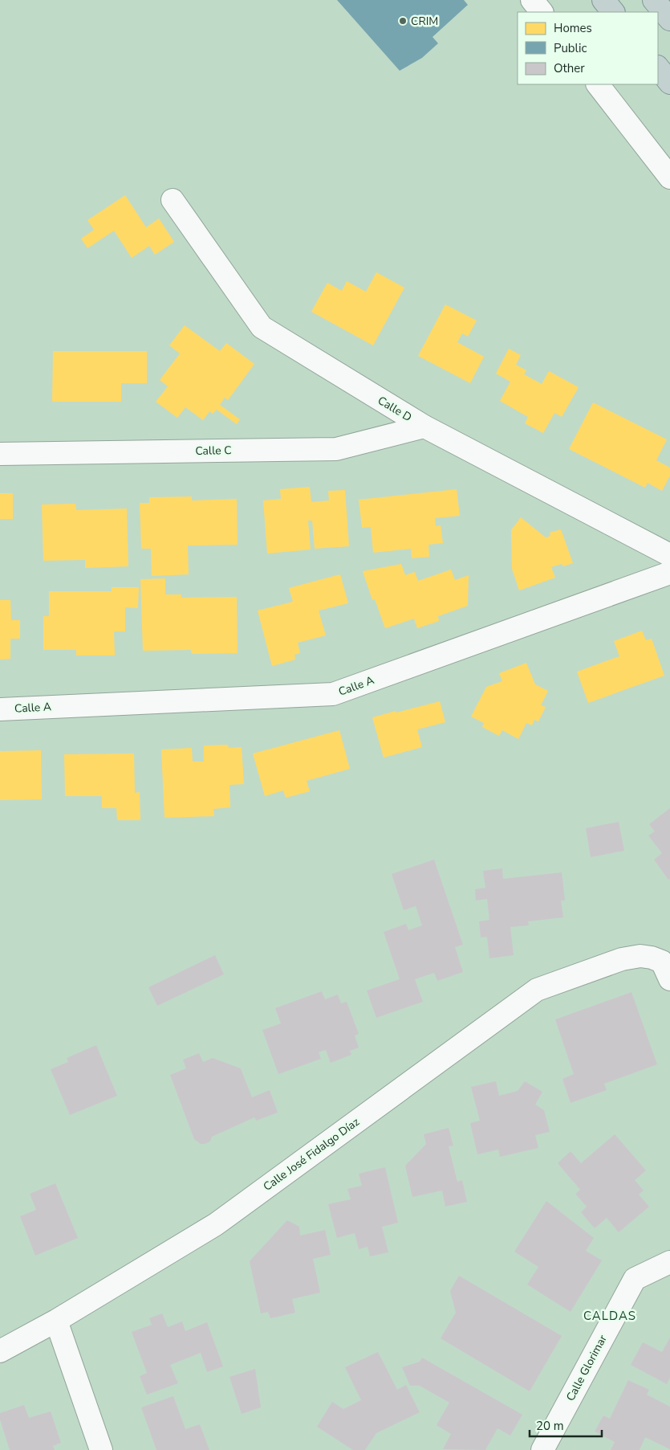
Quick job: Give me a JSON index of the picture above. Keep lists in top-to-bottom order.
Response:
{
  "streets": {
    "street": [
      "Calle D",
      "Calle C",
      "Calle A",
      "Calle José Fidalgo Díaz",
      "Calle Glorimar"
    ]
  },
  "crossings": [
    ["Calle D", "Calle C"]
  ],
  "districts": ["CALDAS"],
  "places": ["CRIM"],
  "legend": ["Homes", "Public", "Other"],
  "scale_bar": "20 m"
}
